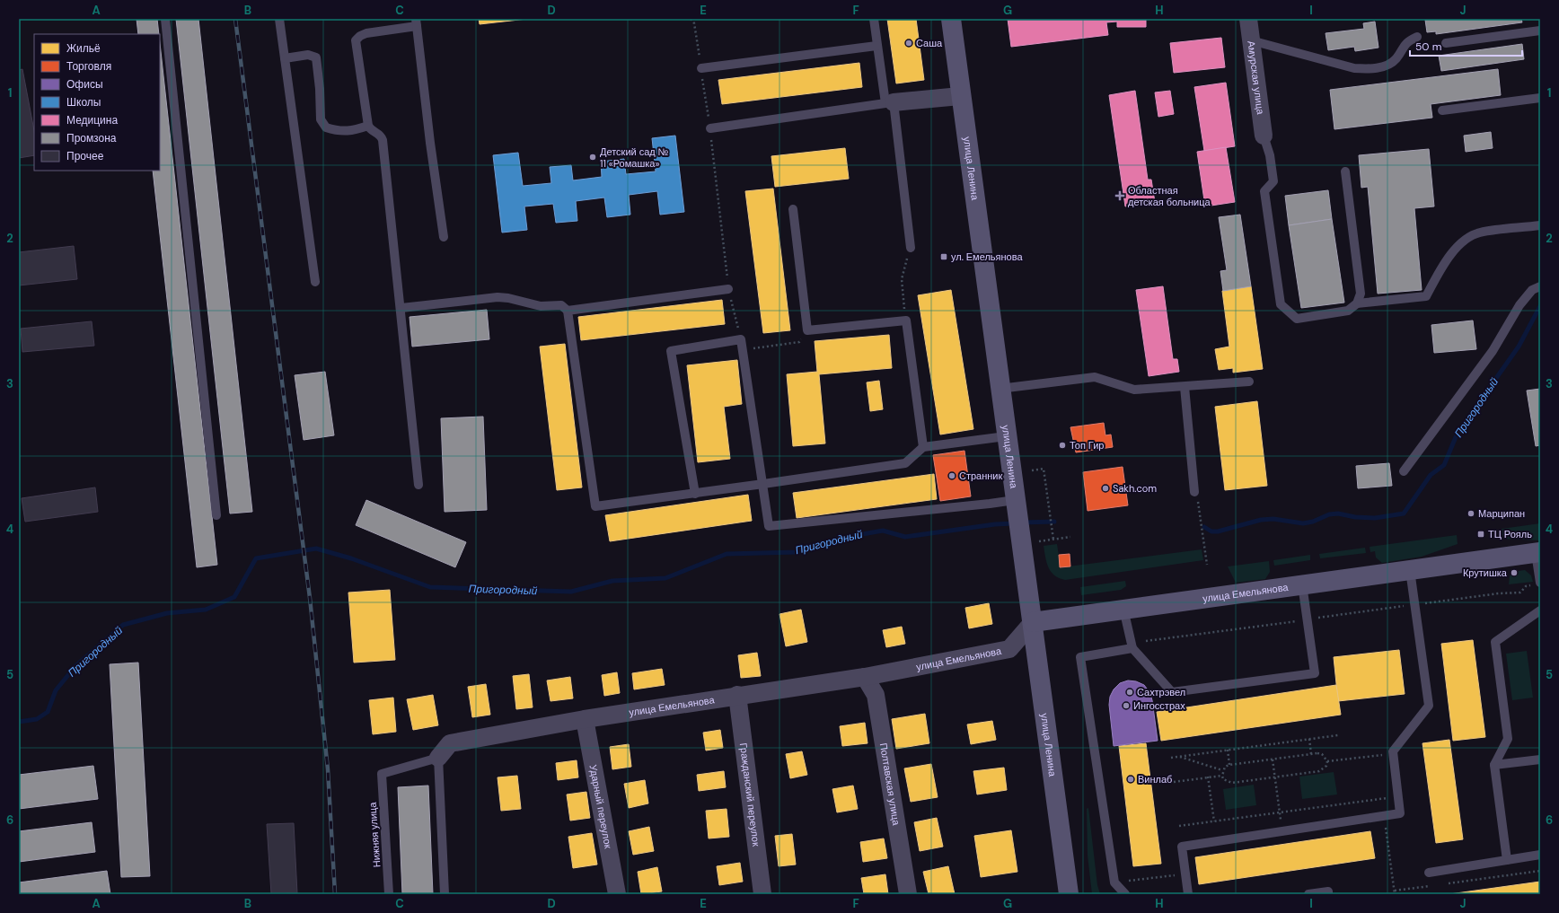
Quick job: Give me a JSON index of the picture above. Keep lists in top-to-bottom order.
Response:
{
  "streets": {
    "main road": ["улица Ленина", "улица Емельянова"],
    "street": [
      "Амурская улица",
      "Полтавская улица",
      "Гражданский переулок",
      "Ударный переулок"
    ],
    "lane": ["Нижняя улица"]
  },
  "crossings": [
    ["улица Ленина", "улица Емельянова"],
    ["улица Емельянова", "Полтавская улица"],
    ["улица Емельянова", "Гражданский переулок"],
    ["улица Емельянова", "Ударный переулок"],
    ["улица Емельянова", "Нижняя улица"]
  ],
  "water": ["Пригородный"],
  "places": {
    "other": [
      "Саша",
      "Детский сад № 11 «Ромашка»",
      "Топ Гир",
      "Странник",
      "Sakh.com",
      "Марципан",
      "Крутишка",
      "Сахтрэвел",
      "Ингосстрах",
      "Винлаб"
    ],
    "health": ["Областная детская больница"],
    "transit": ["ул. Емельянова", "ТЦ Рояль"]
  },
  "legend": [
    "Жильё",
    "Торговля",
    "Офисы",
    "Школы",
    "Медицина",
    "Промзона",
    "Прочее"
  ],
  "scale_bar": "50 m",
  "grid": {
    "columns": [
      "A",
      "B",
      "C",
      "D",
      "E",
      "F",
      "G",
      "H",
      "I",
      "J"
    ],
    "rows": [
      "1",
      "2",
      "3",
      "4",
      "5",
      "6"
    ]
  }
}
